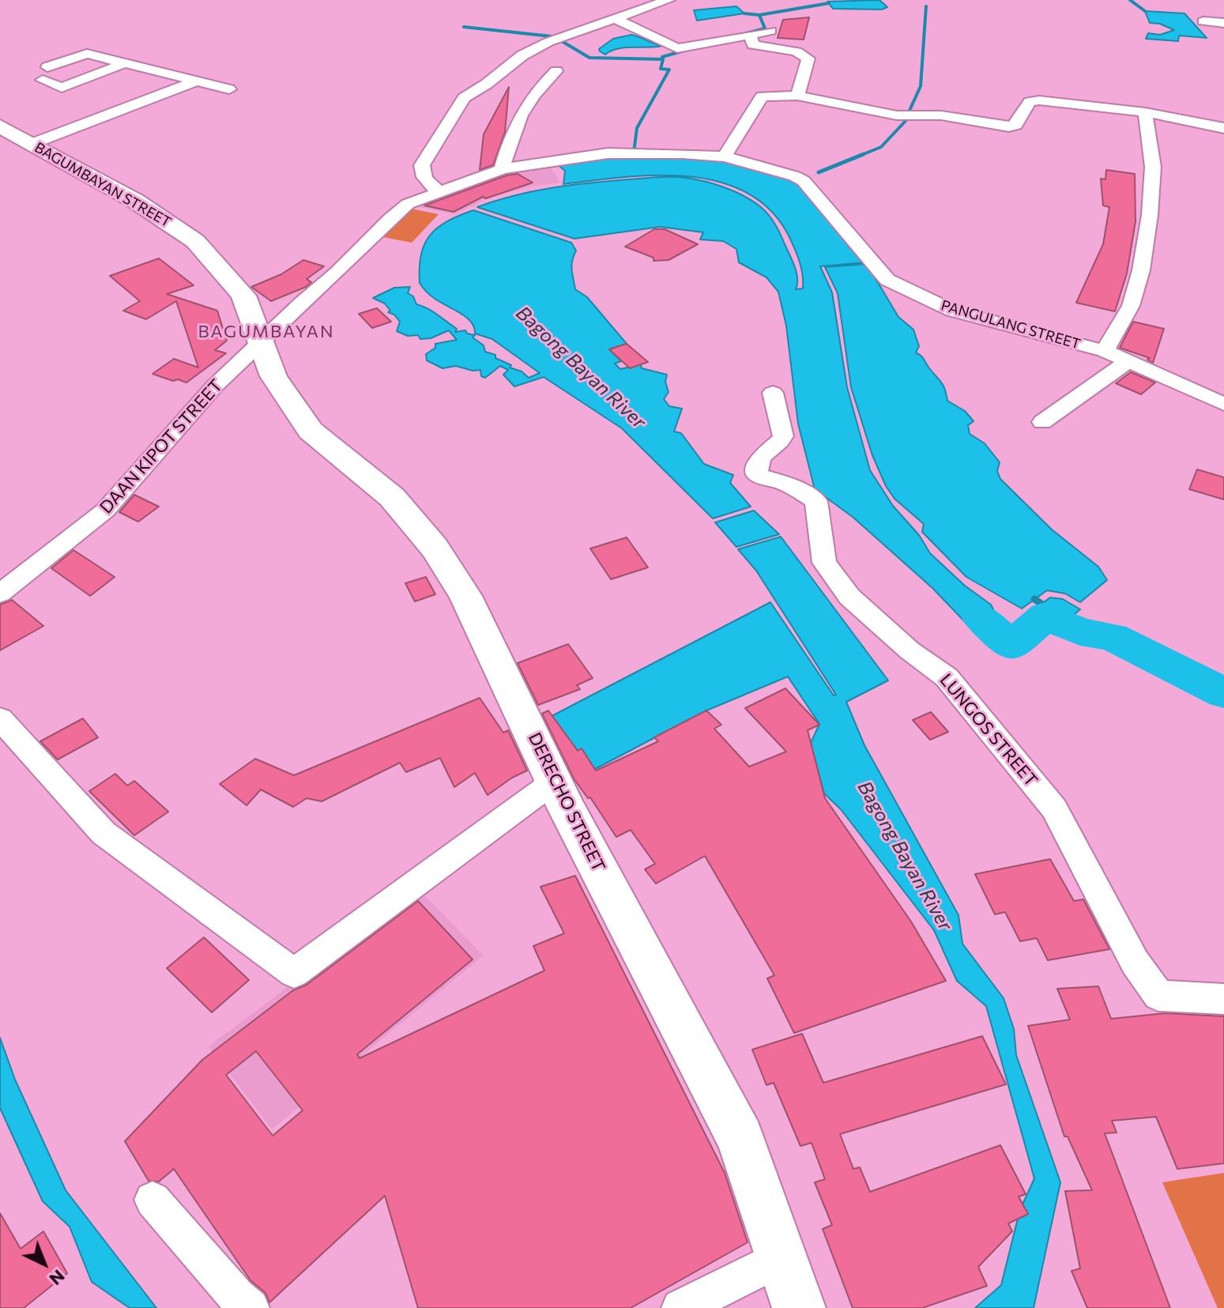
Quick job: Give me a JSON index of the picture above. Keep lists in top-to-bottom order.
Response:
{
  "streets": {
    "main road": ["BAGUMBAYAN STREET", "DERECHO STREET"],
    "street": ["PANGULANG STREET", "DAAN KIPOT STREET", "LUNGOS STREET"]
  },
  "crossings": [
    ["BAGUMBAYAN STREET", "PANGULANG STREET"],
    ["BAGUMBAYAN STREET", "DAAN KIPOT STREET"],
    ["BAGUMBAYAN STREET", "DERECHO STREET"],
    ["PANGULANG STREET", "DAAN KIPOT STREET"],
    ["PANGULANG STREET", "DERECHO STREET"],
    ["DAAN KIPOT STREET", "DERECHO STREET"]
  ],
  "districts": ["BAGUMBAYAN"],
  "water": ["Bagong Bayan River"],
  "north": "bottom right"
}
